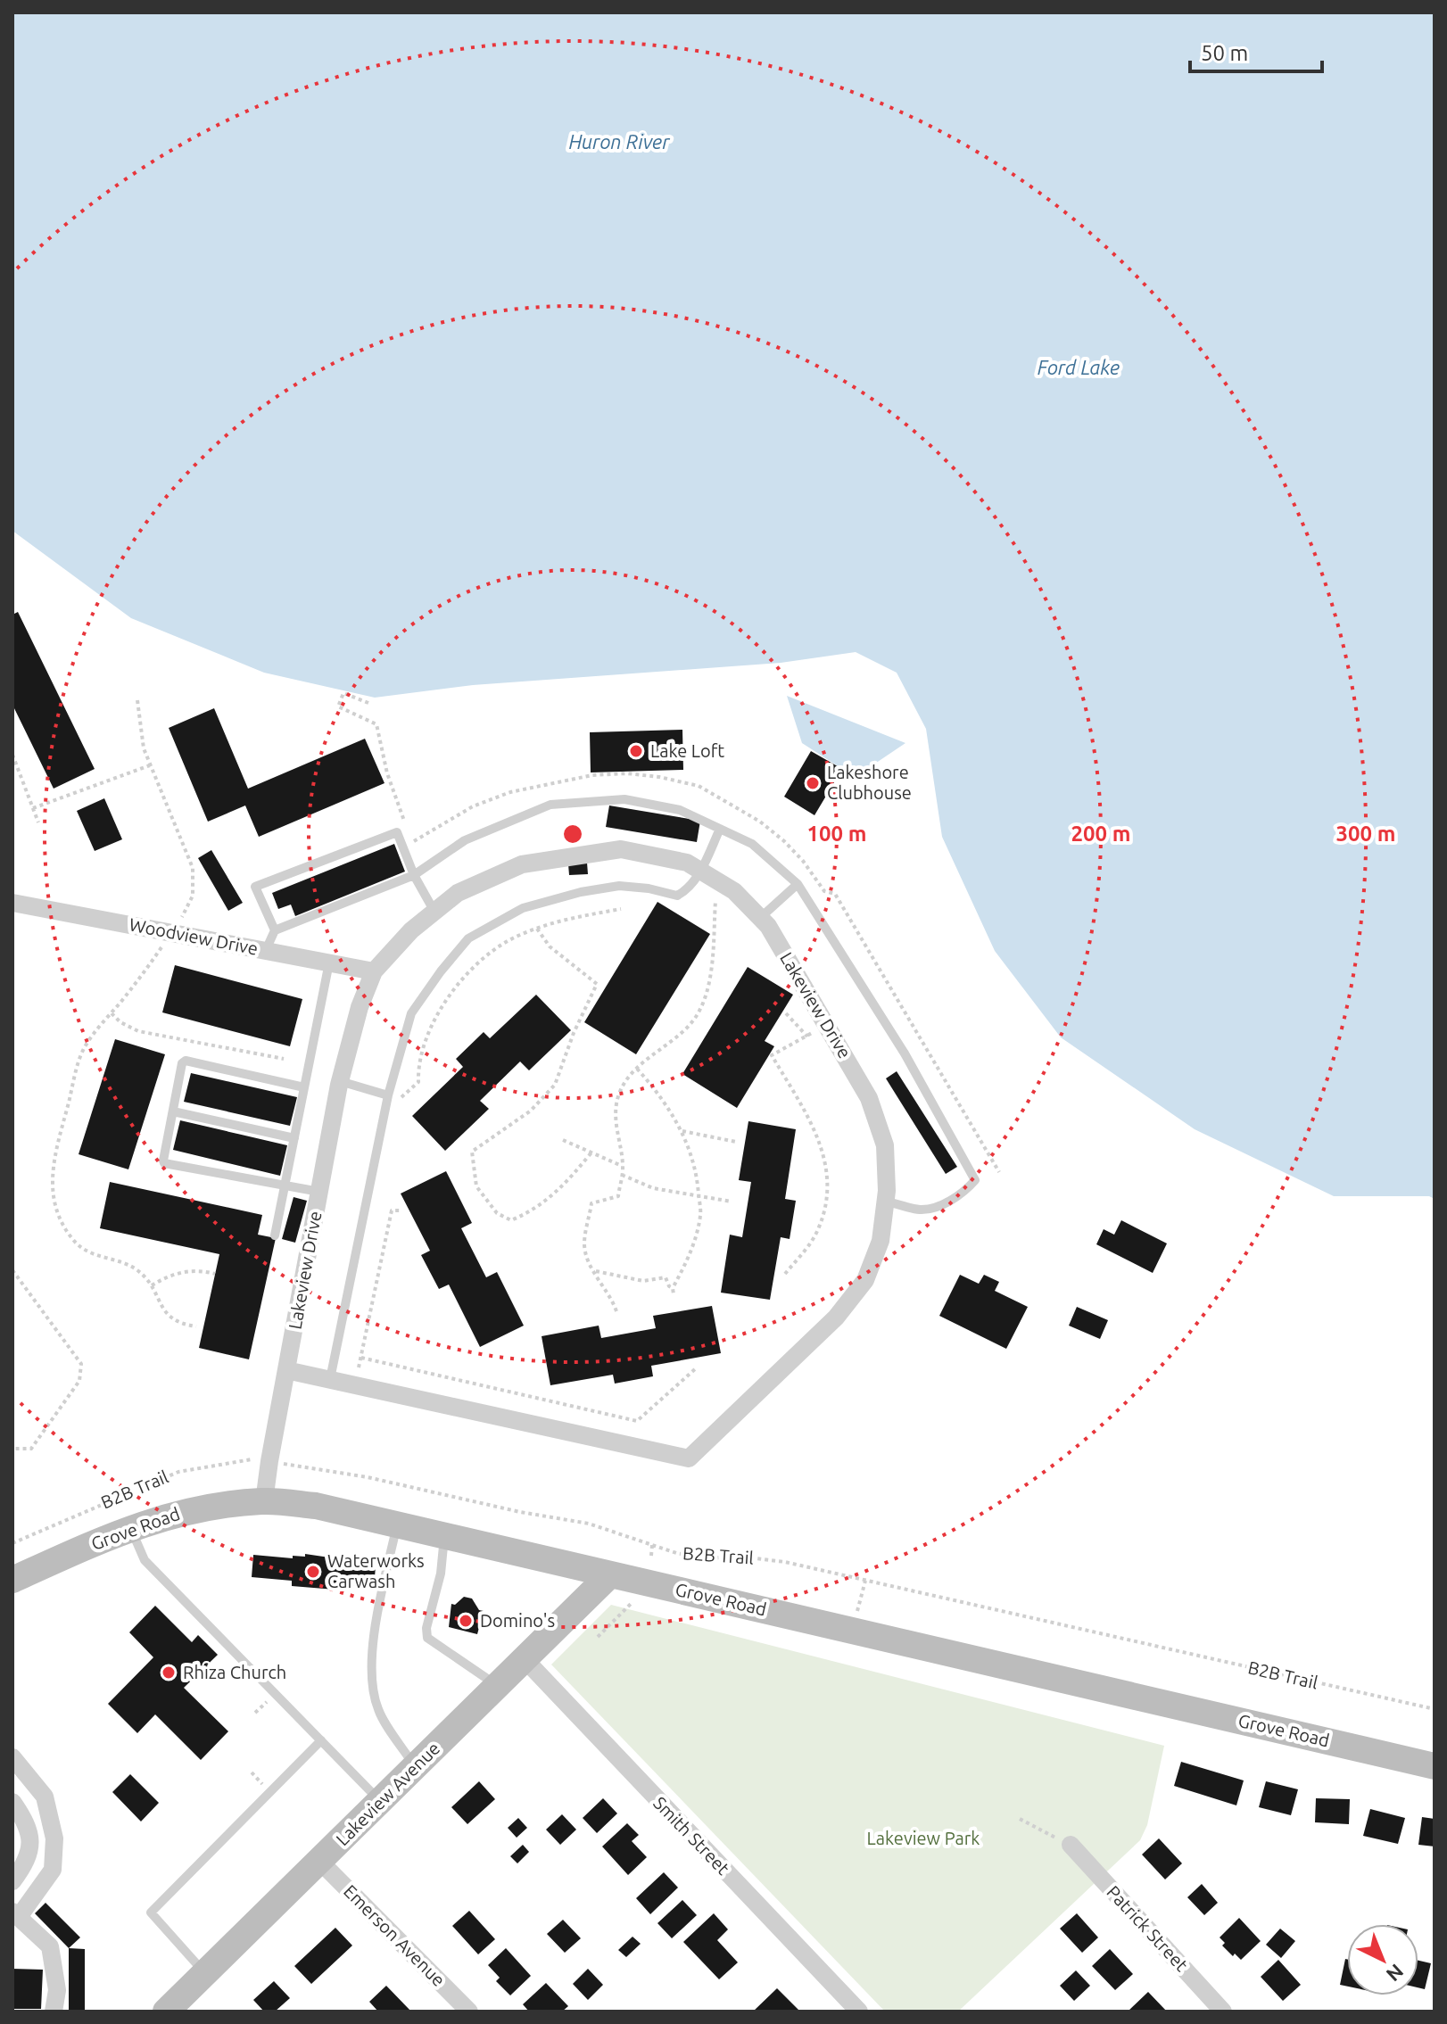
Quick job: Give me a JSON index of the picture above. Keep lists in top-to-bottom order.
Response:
{
  "streets": {
    "main road": ["Grove Road", "Lakeview Avenue"],
    "street": [
      "Woodview Drive",
      "Lakeview Drive",
      "Smith Street",
      "Patrick Street",
      "Emerson Avenue"
    ],
    "path": ["B2B Trail"]
  },
  "crossings": [
    ["Woodview Drive", "Lakeview Drive"],
    ["Grove Road", "Lakeview Avenue"],
    ["Lakeview Avenue", "Smith Street"],
    ["Lakeview Avenue", "Emerson Avenue"]
  ],
  "water": ["Huron River", "Ford Lake"],
  "parks": ["Lakeview Park"],
  "places": [
    "Lake Loft",
    "Lakeshore Clubhouse",
    "Waterworks Carwash",
    "Domino's",
    "Rhiza Church"
  ],
  "scale_bar": "50 m",
  "north": "bottom right",
  "rings": ["100 m", "200 m", "300 m"]
}
